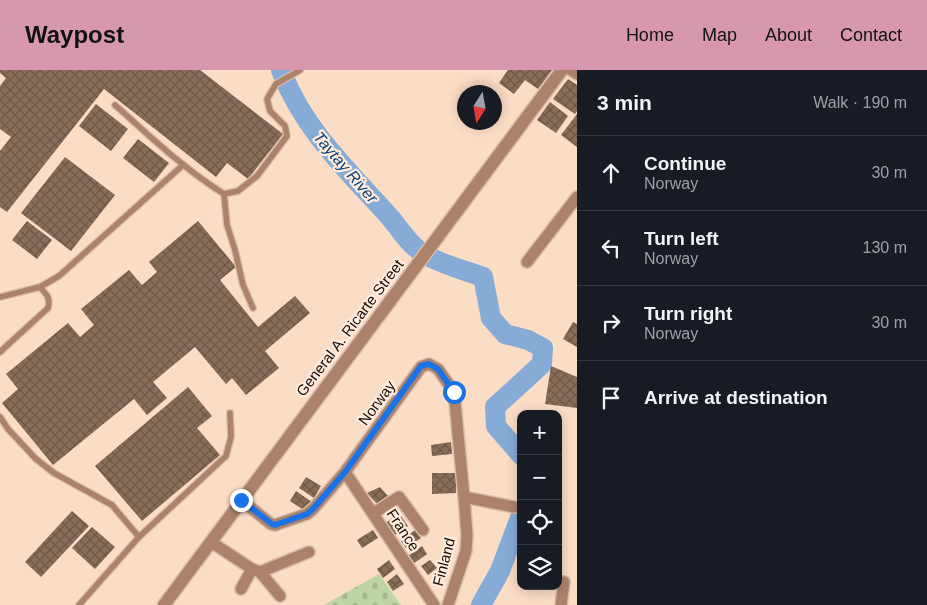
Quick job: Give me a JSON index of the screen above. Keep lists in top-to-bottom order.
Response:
{
  "streets": {
    "street": [
      "General A. Ricarte Street",
      "Norway",
      "France",
      "Finland"
    ]
  },
  "crossings": [
    ["General A. Ricarte Street", "Norway"],
    ["Norway", "France"],
    ["Norway", "Finland"]
  ],
  "water": ["Taytay River"],
  "north": "bottom",
  "page": {
    "header": "Waypost",
    "nav": [
      "Home",
      "Map",
      "About",
      "Contact"
    ],
    "heading": ["3 min", "Walk · 190 m"],
    "list": [
      ["Continue", "Norway", "30 m"],
      ["Turn left", "Norway", "130 m"],
      ["Turn right", "Norway", "30 m"],
      "Arrive at destination"
    ],
    "map_buttons": ["+", "−"]
  }
}
